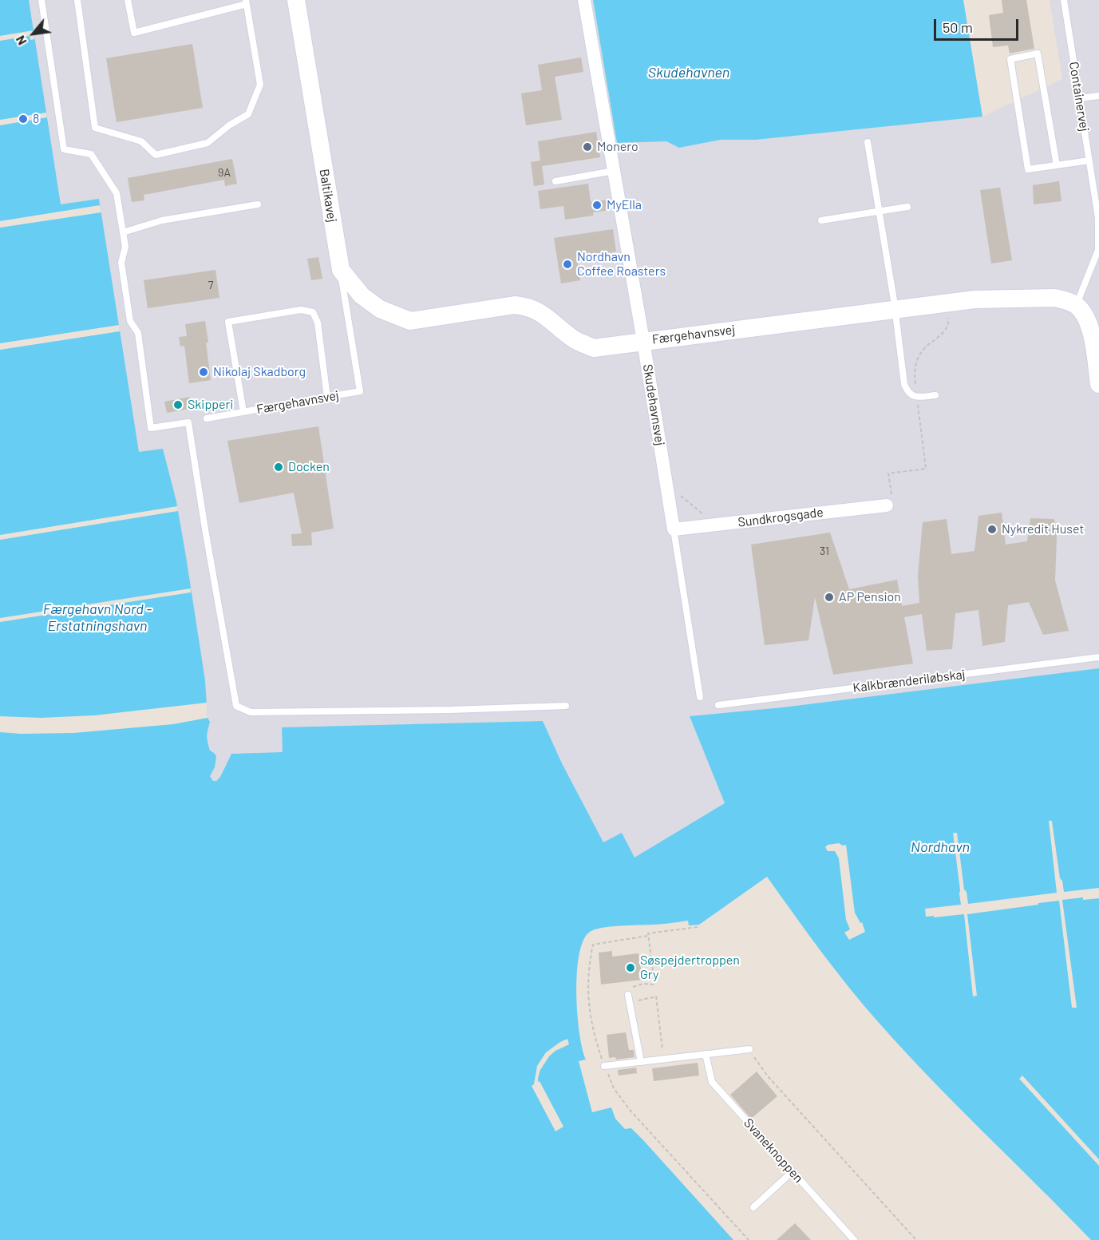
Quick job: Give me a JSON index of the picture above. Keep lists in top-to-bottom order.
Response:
{
  "streets": {
    "street": [
      "Baltikavej",
      "Færgehavnsvej",
      "Skudehavnsvej",
      "Sundkrogsgade"
    ],
    "lane": ["Containervej", "Kalkbrænderiløbskaj", "Svaneknoppen"]
  },
  "crossings": [
    ["Containervej", "Færgehavnsvej"],
    ["Baltikavej", "Færgehavnsvej"],
    ["Færgehavnsvej", "Skudehavnsvej"],
    ["Skudehavnsvej", "Sundkrogsgade"]
  ],
  "water": ["Skudehavnen", "Færgehavn Nord - Erstatningshavn", "Nordhavn"],
  "places": [
    "8",
    "Monero",
    "MyElla",
    "Nordhavn Coffee Roasters",
    "Nikolaj Skadborg",
    "Skipperi",
    "Docken",
    "Nykredit Huset",
    "AP Pension",
    "Søspejdertroppen Gry"
  ],
  "house_numbers": ["9A", "7", "31"],
  "scale_bar": "50 m",
  "north": "bottom left"
}
